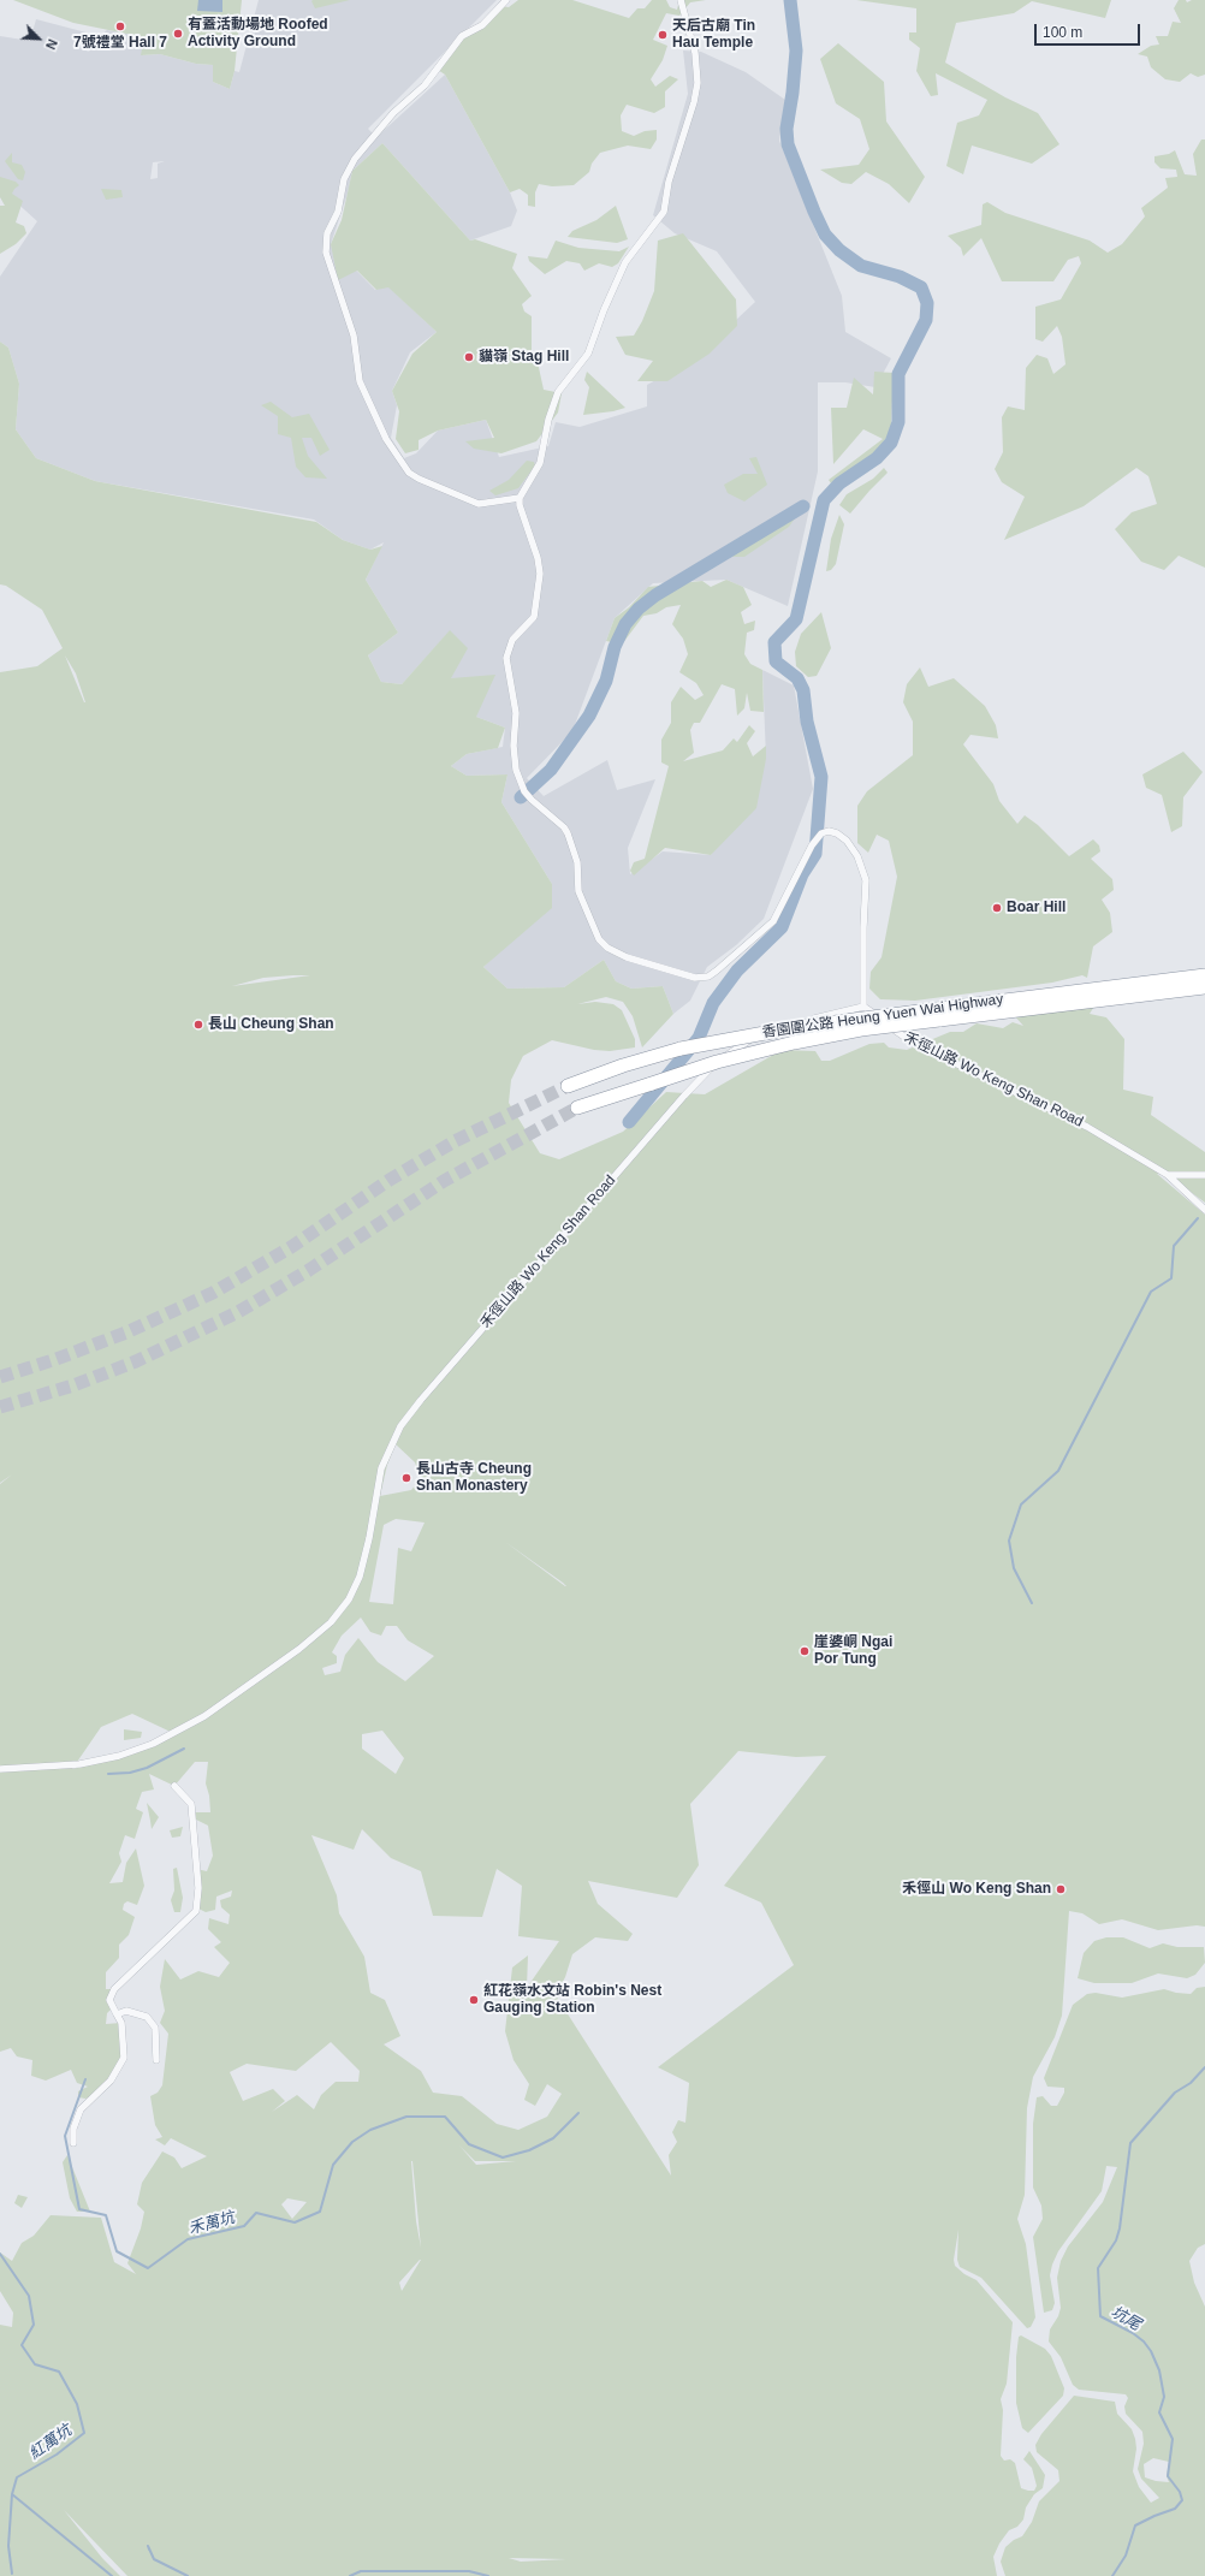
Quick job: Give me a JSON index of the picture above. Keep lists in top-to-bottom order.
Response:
{
  "streets": {
    "highway": ["香園圍公路 Heung Yuen Wai Highway"],
    "street": ["禾徑山路 Wo Keng Shan Road"]
  },
  "water": ["禾萬坑", "坑尾", "紅萬坑"],
  "places": [
    "7號禮堂 Hall 7",
    "有蓋活動場地 Roofed Activity Ground",
    "天后古廟 Tin Hau Temple",
    "貓嶺 Stag Hill",
    "Boar Hill",
    "長山 Cheung Shan",
    "長山古寺 Cheung Shan Monastery",
    "崖婆峒 Ngai Por Tung",
    "禾徑山 Wo Keng Shan",
    "紅花嶺水文站 Robin's Nest Gauging Station"
  ],
  "scale_bar": "100 m",
  "north": "bottom right"
}
